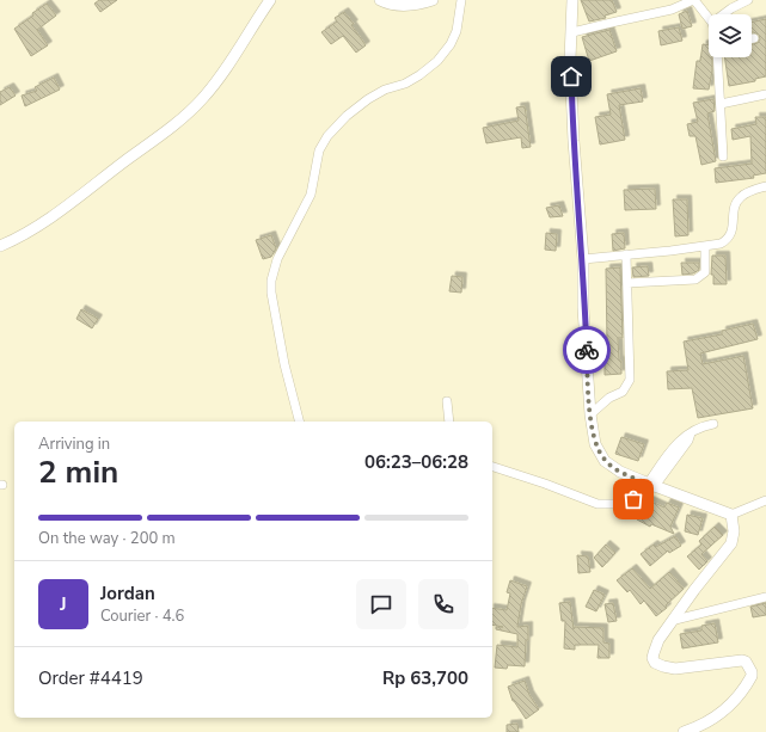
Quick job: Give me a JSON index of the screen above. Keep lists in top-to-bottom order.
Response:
{
  "page": {
    "heading": ["2 min", "Arriving in", "06:23–06:28"],
    "panel": [
      "Jordan",
      "Courier · 4.6",
      "Order #4419",
      "Rp 63,700"
    ],
    "bar": "On the way · 200 m",
    "round": "J"
  }
}
